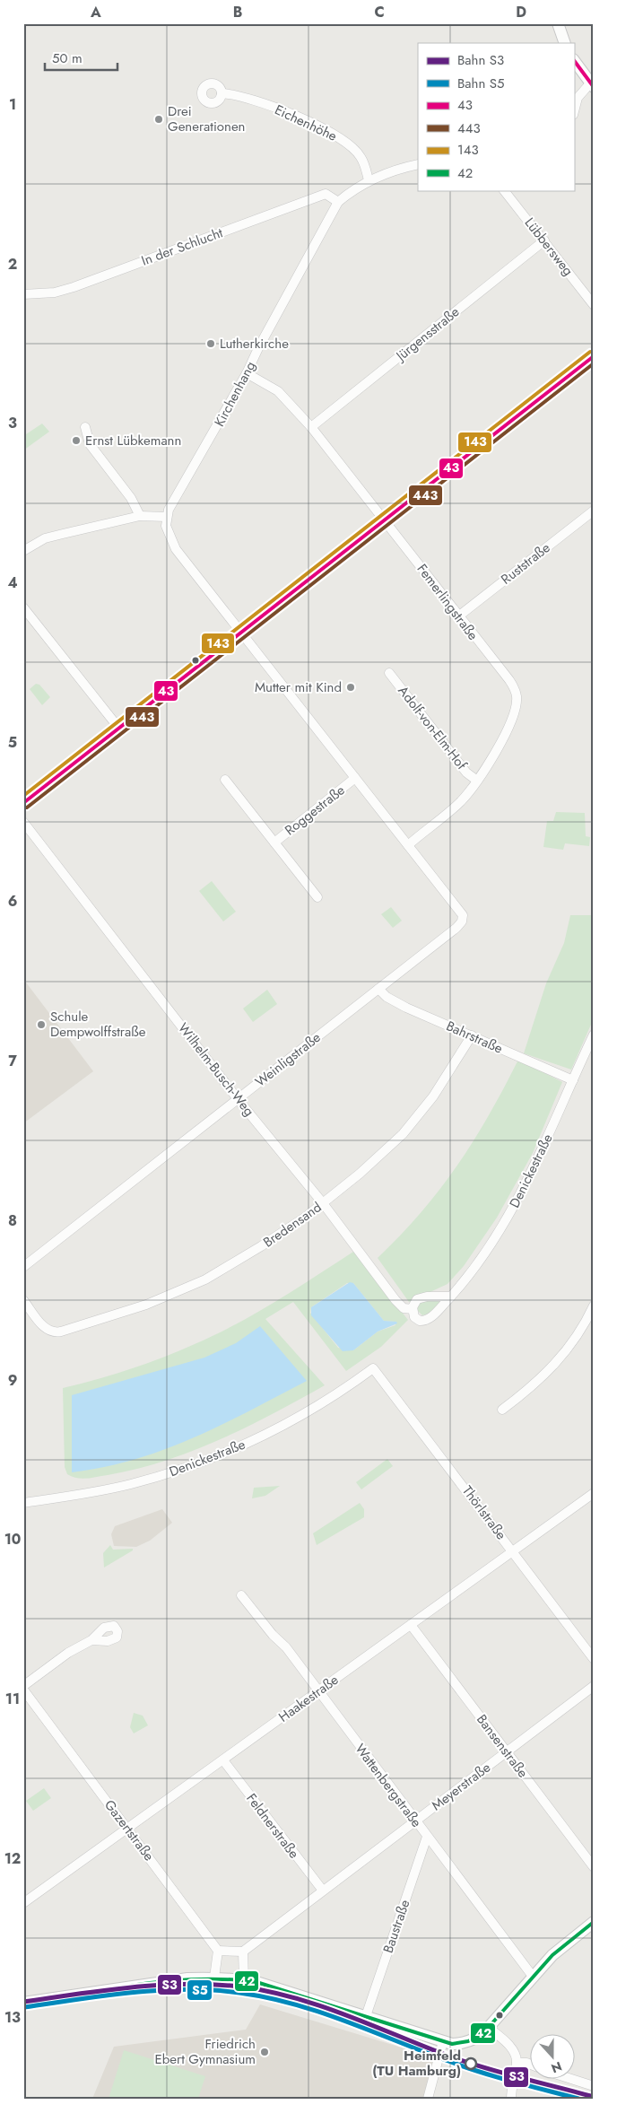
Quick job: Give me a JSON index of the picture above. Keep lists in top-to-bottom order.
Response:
{
  "streets": {
    "street": [
      "Eichenhöhe",
      "In der Schlucht",
      "Lübbersweg",
      "Jürgensstraße",
      "Kirchenhang",
      "Ruststraße",
      "Femerlingstraße",
      "Adolf-von-Elm-Hof",
      "Roggestraße",
      "Bahrstraße",
      "Weinligstraße",
      "Wilhelm-Busch-Weg",
      "Denickestraße",
      "Bredensand",
      "Thörlstraße",
      "Haakestraße",
      "Bansenstraße",
      "Wattenbergstraße",
      "Meyerstraße",
      "Feldnerstraße",
      "Gazertstraße",
      "Baustraße"
    ]
  },
  "crossings": [
    ["Eichenhöhe", "Kirchenhang"],
    ["In der Schlucht", "Kirchenhang"],
    ["Lübbersweg", "Jürgensstraße"],
    ["Jürgensstraße", "Femerlingstraße"],
    ["Kirchenhang", "Femerlingstraße"],
    ["Ruststraße", "Femerlingstraße"],
    ["Femerlingstraße", "Adolf-von-Elm-Hof"],
    ["Femerlingstraße", "Weinligstraße"],
    ["Bahrstraße", "Weinligstraße"],
    ["Bahrstraße", "Denickestraße"],
    ["Bahrstraße", "Bredensand"],
    ["Weinligstraße", "Wilhelm-Busch-Weg"],
    ["Wilhelm-Busch-Weg", "Denickestraße"],
    ["Wilhelm-Busch-Weg", "Bredensand"],
    ["Denickestraße", "Thörlstraße"],
    ["Thörlstraße", "Haakestraße"],
    ["Haakestraße", "Bansenstraße"],
    ["Haakestraße", "Wattenbergstraße"],
    ["Haakestraße", "Feldnerstraße"],
    ["Haakestraße", "Gazertstraße"],
    ["Bansenstraße", "Meyerstraße"],
    ["Wattenbergstraße", "Meyerstraße"],
    ["Wattenbergstraße", "Baustraße"],
    ["Meyerstraße", "Feldnerstraße"]
  ],
  "places": [
    "Drei Generationen",
    "Lutherkirche",
    "Ernst Lübkemann",
    "Mutter mit Kind",
    "Schule Dempwolffstraße",
    "Friedrich Ebert Gymnasium",
    "Heimfeld (TU Hamburg)"
  ],
  "lines": [
    "transit line 43",
    "transit line 143",
    "transit line 443",
    "transit line 42",
    "rail line S3",
    "rail line S5"
  ],
  "legend": [
    "Bahn S3",
    "Bahn S5",
    "43",
    "443",
    "143",
    "42"
  ],
  "scale_bar": "50 m",
  "north": "bottom",
  "grid": {
    "columns": [
      "A",
      "B",
      "C",
      "D"
    ],
    "rows": [
      "1",
      "2",
      "3",
      "4",
      "5",
      "6",
      "7",
      "8",
      "9",
      "10",
      "11",
      "12",
      "13"
    ]
  }
}
